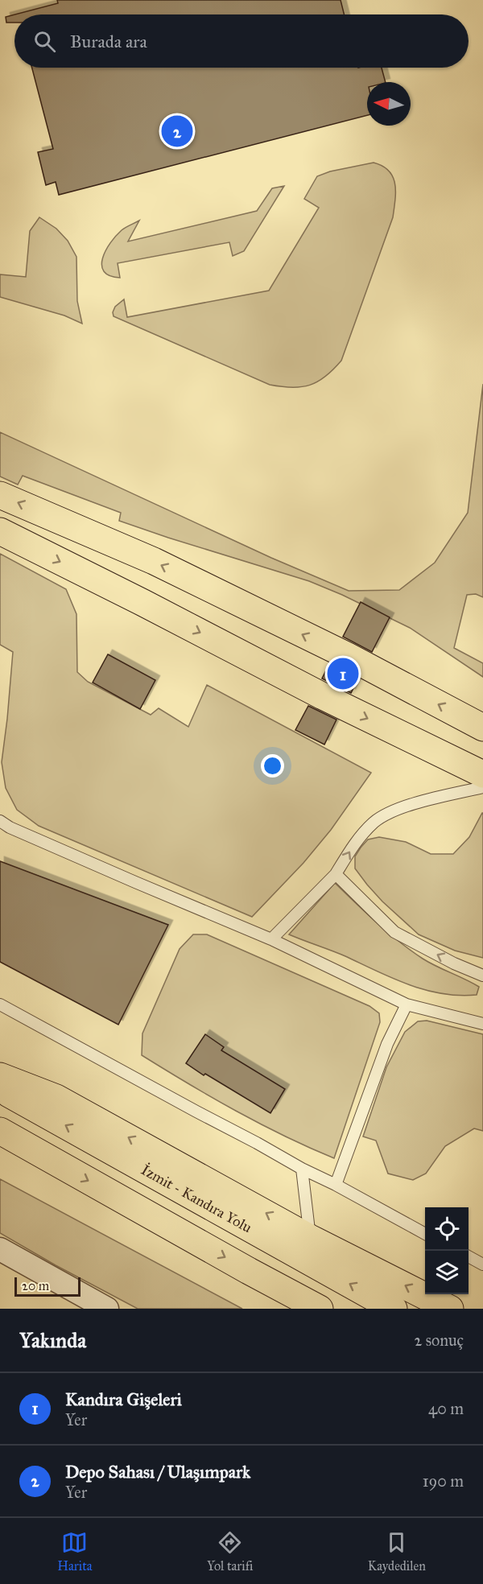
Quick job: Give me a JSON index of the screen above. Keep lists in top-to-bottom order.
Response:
{
  "streets": {
    "highway": ["İzmit - Kandıra Yolu"]
  },
  "scale_bar": "20 m",
  "north": "left",
  "page": {
    "search": "Burada ara",
    "pins": ["2", "1"],
    "scale": "20 m",
    "heading": ["Yakında", "2 sonuç"],
    "list": [
      {
        "mark": "1",
        "name": "Kandıra Gişeleri",
        "note": "Yer",
        "value": "40 m"
      },
      {
        "mark": "2",
        "name": "Depo Sahası / Ulaşımpark",
        "note": "Yer",
        "value": "190 m"
      }
    ],
    "nav": ["Harita", "Yol tarifi", "Kaydedilen"]
  }
}
